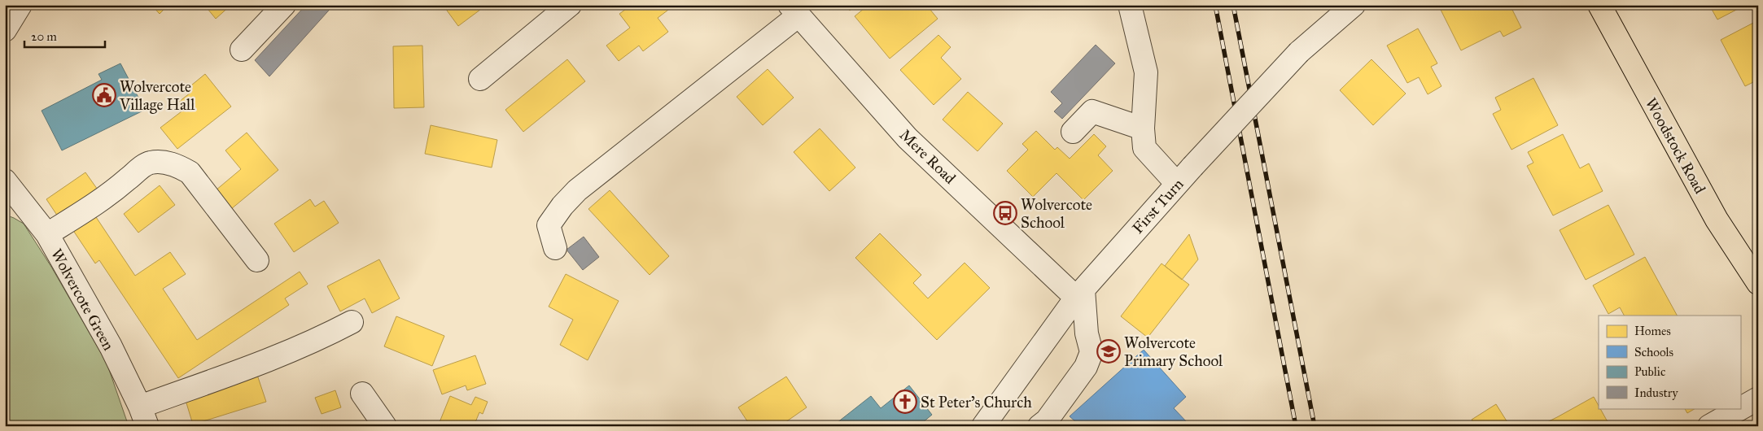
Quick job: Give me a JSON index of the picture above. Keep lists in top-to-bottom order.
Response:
{
  "streets": {
    "main road": ["Woodstock Road"],
    "street": ["Mere Road", "First Turn", "Wolvercote Green"]
  },
  "crossings": [
    ["Mere Road", "First Turn"]
  ],
  "places": {
    "public building": ["Wolvercote Village Hall"],
    "bus stop": ["Wolvercote School"],
    "school or university": ["Wolvercote Primary School"],
    "church": ["St Peter's Church"]
  },
  "legend": [
    "Homes",
    "Schools",
    "Public",
    "Industry"
  ],
  "scale_bar": "20 m"
}
